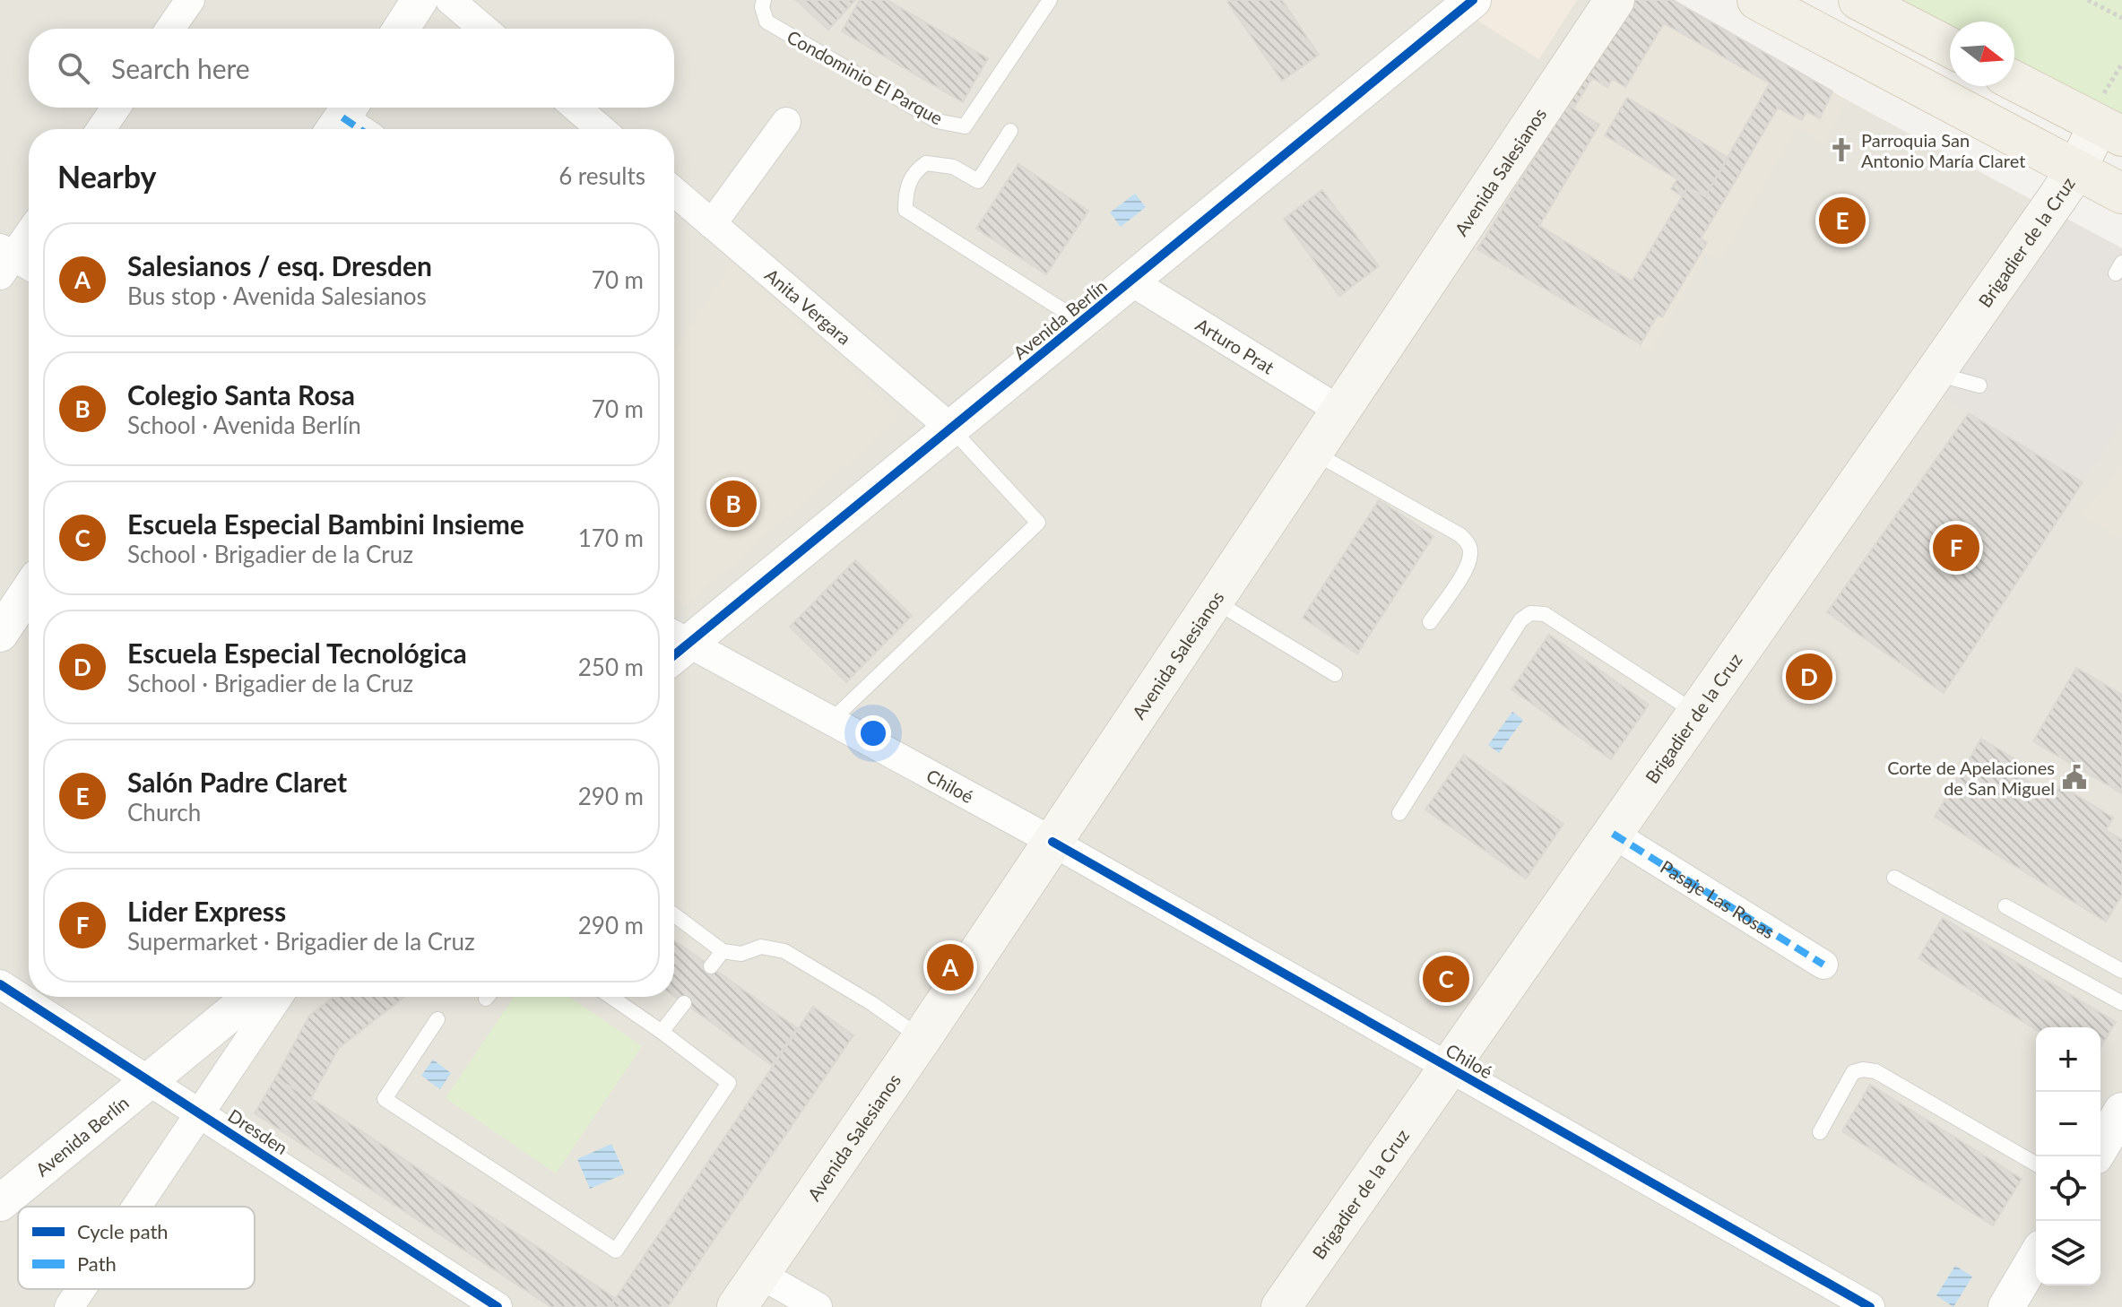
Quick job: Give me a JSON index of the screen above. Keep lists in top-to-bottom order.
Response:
{
  "streets": {
    "main road": ["Avenida Salesianos", "Brigadier de la Cruz"],
    "street": [
      "Anita Vergara",
      "Avenida Berlín",
      "Arturo Prat",
      "Chiloé",
      "Pasaje Las Rosas",
      "Dresden"
    ],
    "lane": ["Condominio El Parque"]
  },
  "crossings": [
    ["Avenida Salesianos", "Arturo Prat"],
    ["Avenida Salesianos", "Chiloé"],
    ["Brigadier de la Cruz", "Chiloé"],
    ["Brigadier de la Cruz", "Pasaje Las Rosas"],
    ["Anita Vergara", "Avenida Berlín"],
    ["Avenida Berlín", "Arturo Prat"],
    ["Avenida Berlín", "Dresden"]
  ],
  "places": {
    "church": ["Parroquia San Antonio María Claret"],
    "public building": ["Corte de Apelaciones de San Miguel"]
  },
  "legend": ["Cycle path", "Path"],
  "north": "right",
  "page": {
    "search": "Search here",
    "heading": ["Nearby", "6 results"],
    "pins": [
      "E",
      "B",
      "F",
      "D",
      "A",
      "C"
    ],
    "list": [
      {
        "mark": "A",
        "name": "Salesianos / esq. Dresden",
        "note": "Bus stop · Avenida Salesianos",
        "value": "70 m"
      },
      {
        "mark": "B",
        "name": "Colegio Santa Rosa",
        "note": "School · Avenida Berlín",
        "value": "70 m"
      },
      {
        "mark": "C",
        "name": "Escuela Especial Bambini Insieme",
        "note": "School · Brigadier de la Cruz",
        "value": "170 m"
      },
      {
        "mark": "D",
        "name": "Escuela Especial Tecnológica",
        "note": "School · Brigadier de la Cruz",
        "value": "250 m"
      },
      {
        "mark": "E",
        "name": "Salón Padre Claret",
        "note": "Church",
        "value": "290 m"
      },
      {
        "mark": "F",
        "name": "Lider Express",
        "note": "Supermarket · Brigadier de la Cruz",
        "value": "290 m"
      }
    ],
    "map_buttons": ["+", "−"]
  }
}
